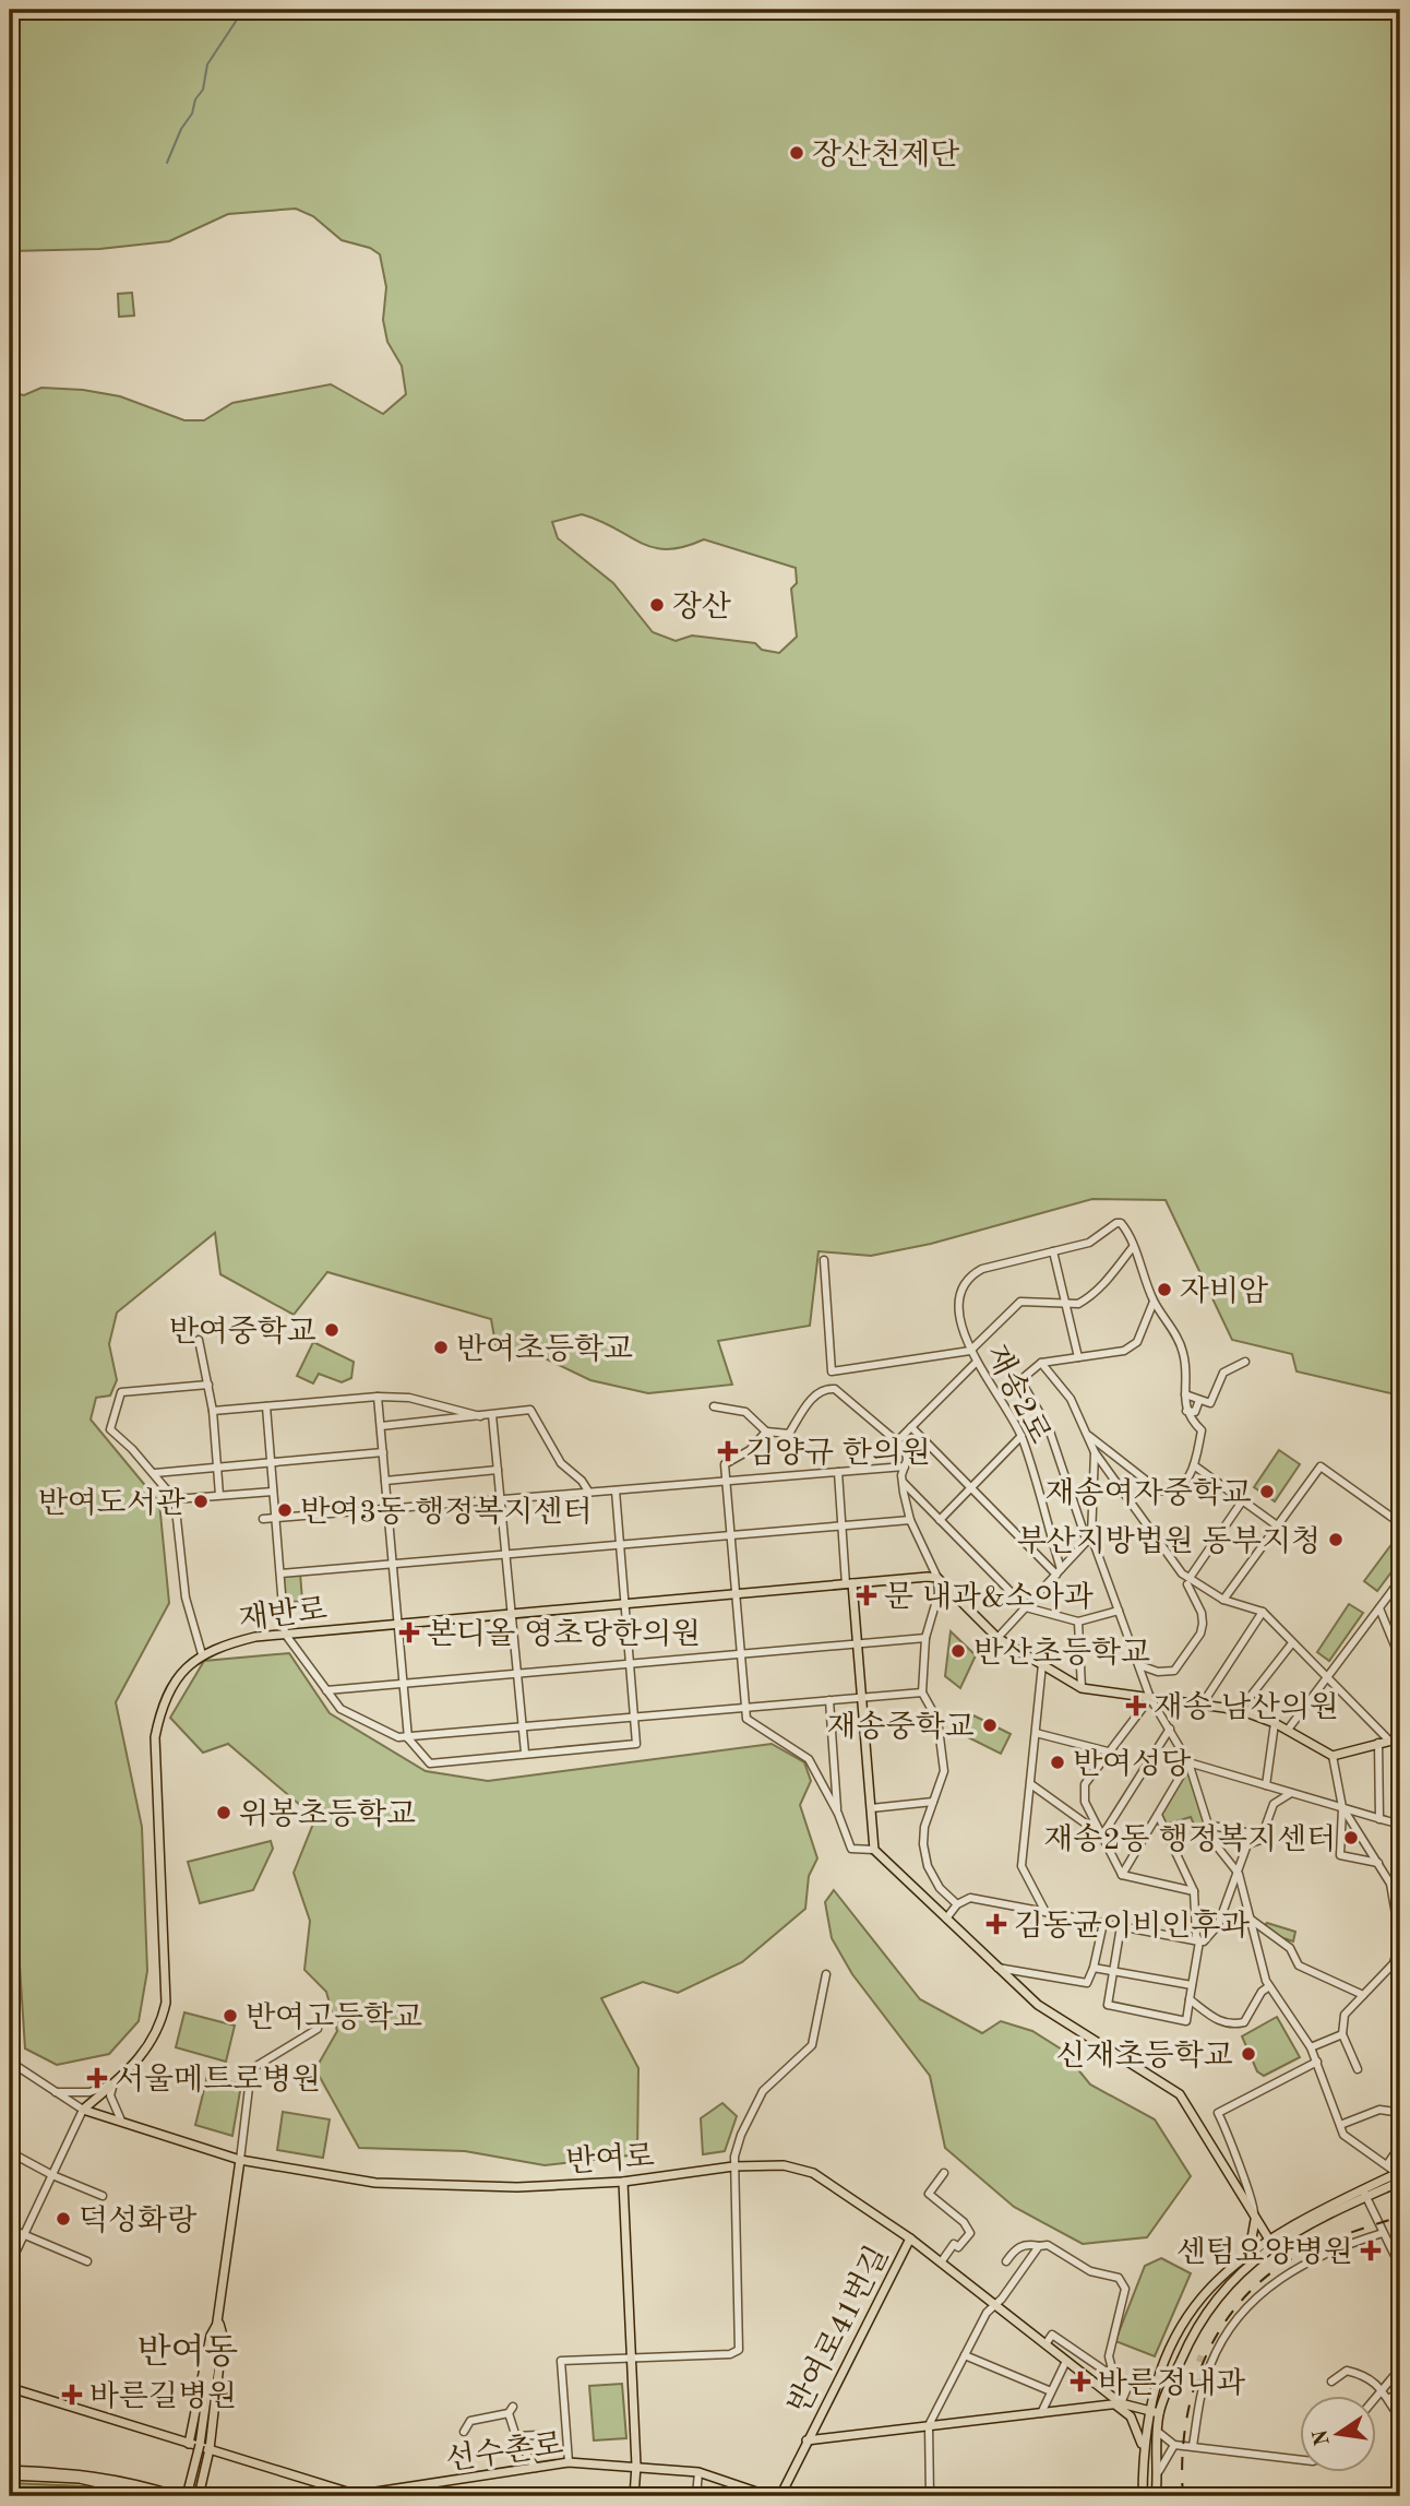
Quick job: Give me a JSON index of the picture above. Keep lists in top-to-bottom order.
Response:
{
  "streets": {
    "main road": [
      "재반로",
      "반여로",
      "반여로41번길",
      "선수촌로"
    ],
    "street": ["재송2로"]
  },
  "crossings": [
    ["재반로", "반여로"],
    ["반여로", "반여로41번길"]
  ],
  "districts": ["반여동"],
  "places": {
    "other": [
      "장산천제단",
      "장산",
      "자비암",
      "반여중학교",
      "반여초등학교",
      "재송여자중학교",
      "반여도서관",
      "반여3동 행정복지센터",
      "부산지방법원 동부지청",
      "반산초등학교",
      "재송중학교",
      "반여성당",
      "위봉초등학교",
      "재송2동 행정복지센터",
      "반여고등학교",
      "신재초등학교",
      "덕성화랑"
    ],
    "health": [
      "김양규 한의원",
      "문 내과&소아과",
      "본디올 영초당한의원",
      "재송 남산의원",
      "김동균이비인후과",
      "서울메트로병원",
      "센텀요양병원",
      "바른정내과",
      "바른길병원"
    ]
  },
  "north": "left"
}
